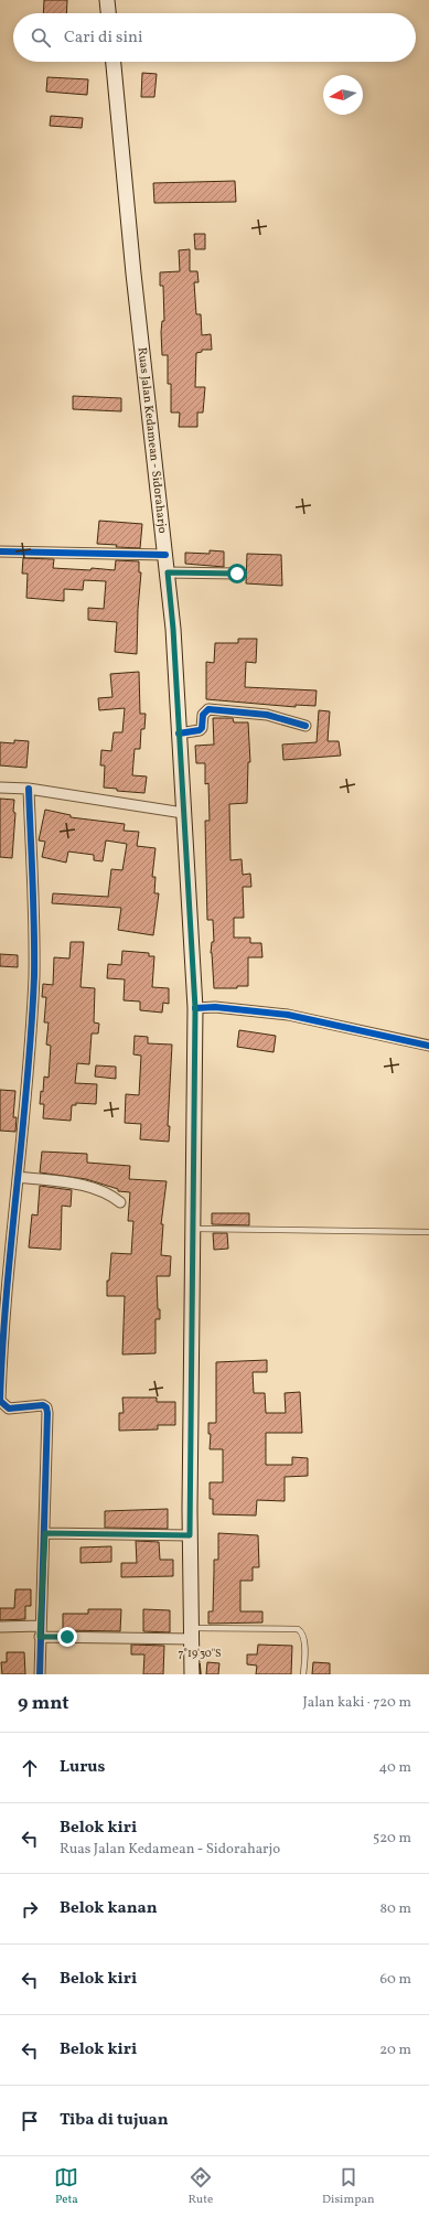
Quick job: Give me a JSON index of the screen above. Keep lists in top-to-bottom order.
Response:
{
  "streets": {
    "main road": ["Ruas Jalan Kedamean - Sidoraharjo"]
  },
  "north": "left",
  "page": {
    "search": "Cari di sini",
    "heading": ["9 mnt", "Jalan kaki · 720 m"],
    "list": [
      ["Lurus", "40 m"],
      ["Belok kiri", "Ruas Jalan Kedamean - Sidoraharjo", "520 m"],
      ["Belok kanan", "80 m"],
      ["Belok kiri", "60 m"],
      ["Belok kiri", "20 m"],
      "Tiba di tujuan"
    ],
    "nav": ["Peta", "Rute", "Disimpan"]
  },
  "coordinates": ["7°19'30\"S"]
}
